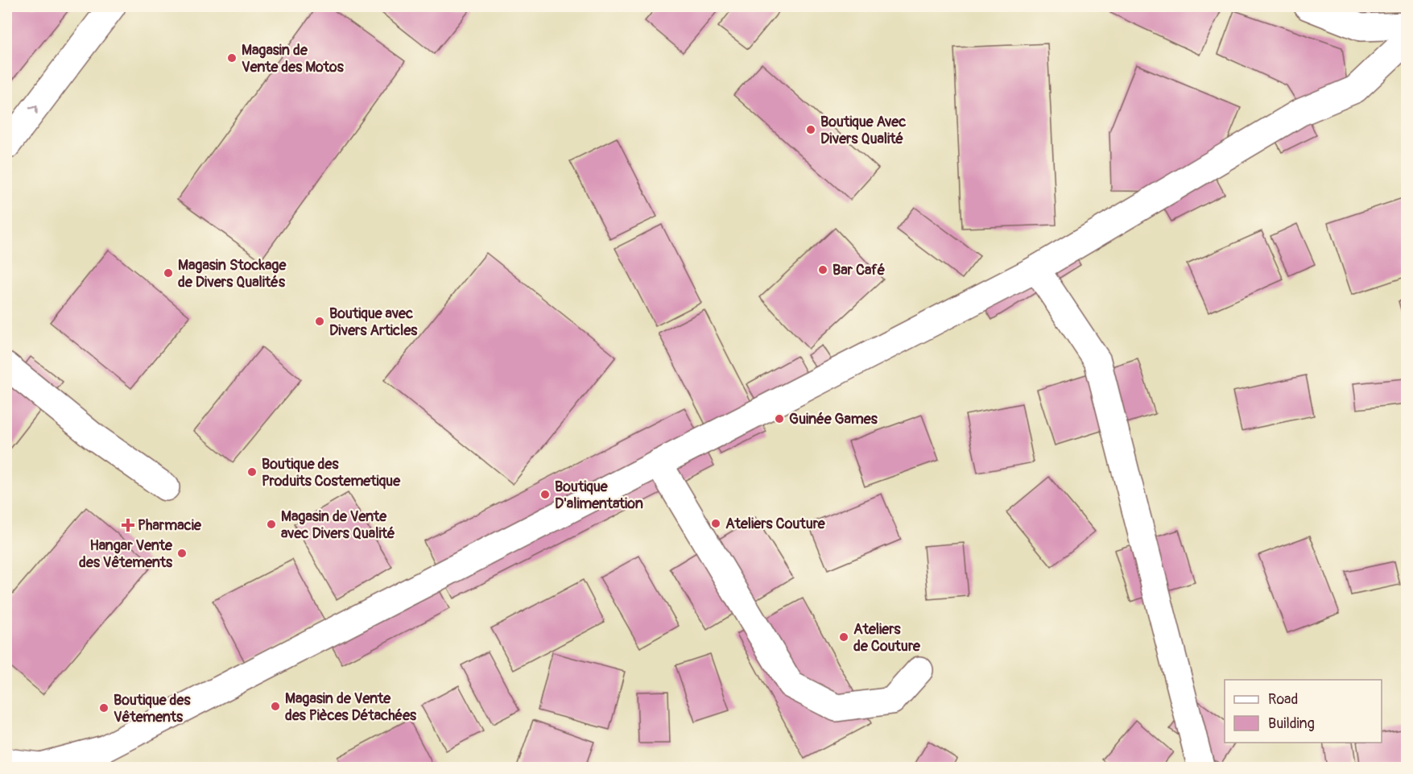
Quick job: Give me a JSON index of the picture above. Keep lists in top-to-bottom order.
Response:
{
  "places": {
    "other": [
      "Magasin de Vente des Motos",
      "Boutique Avec Divers Qualité",
      "Bar Café",
      "Magasin Stockage de Divers Qualités",
      "Boutique avec Divers Articles",
      "Guinée Games",
      "Boutique des Produits Costemetique",
      "Boutique D'alimentation",
      "Ateliers Couture",
      "Magasin de Vente avec Divers Qualité",
      "Hangar Vente des Vêtements",
      "Ateliers de Couture",
      "Magasin de Vente des Pièces Détachées",
      "Boutique des Vêtements"
    ],
    "health": ["Pharmacie"]
  },
  "legend": ["Road", "Building"]
}
